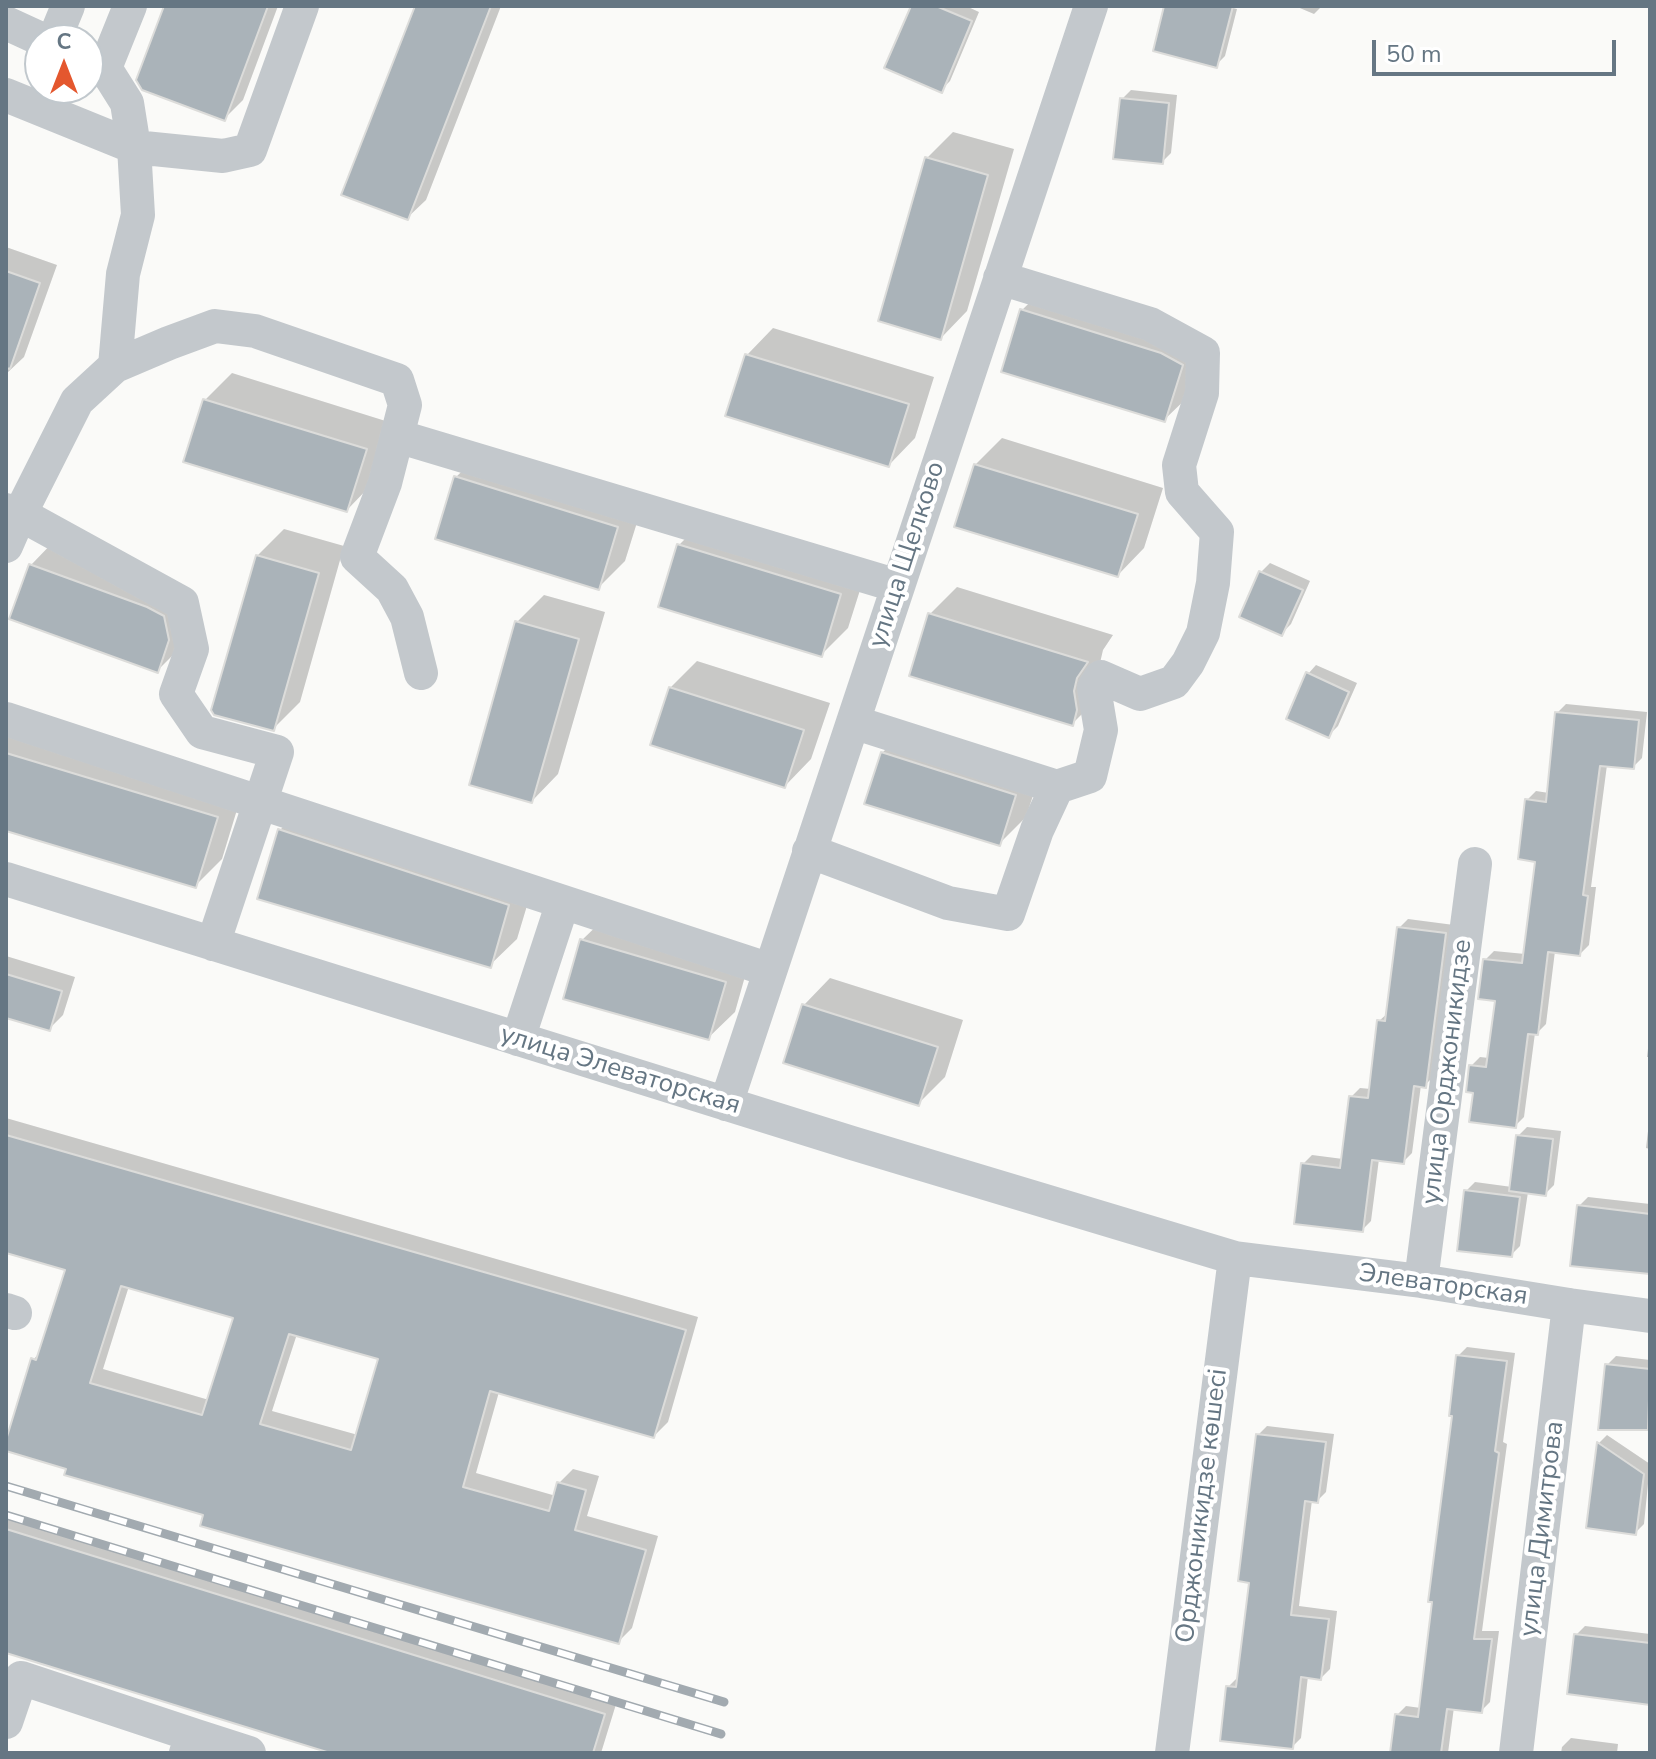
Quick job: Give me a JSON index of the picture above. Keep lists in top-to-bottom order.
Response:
{
  "streets": {
    "street": [
      "улица Щелково",
      "улица Элеваторская",
      "улица Орджоникидзе",
      "Элеваторская",
      "Орджоникидзе көшесі",
      "улица Димитрова"
    ]
  },
  "crossings": [
    ["улица Щелково", "улица Элеваторская"],
    ["улица Элеваторская", "Элеваторская"],
    ["улица Элеваторская", "Орджоникидзе көшесі"],
    ["улица Орджоникидзе", "Элеваторская"],
    ["Элеваторская", "Орджоникидзе көшесі"],
    ["Элеваторская", "улица Димитрова"]
  ],
  "scale_bar": "50 m",
  "north": "top"
}
